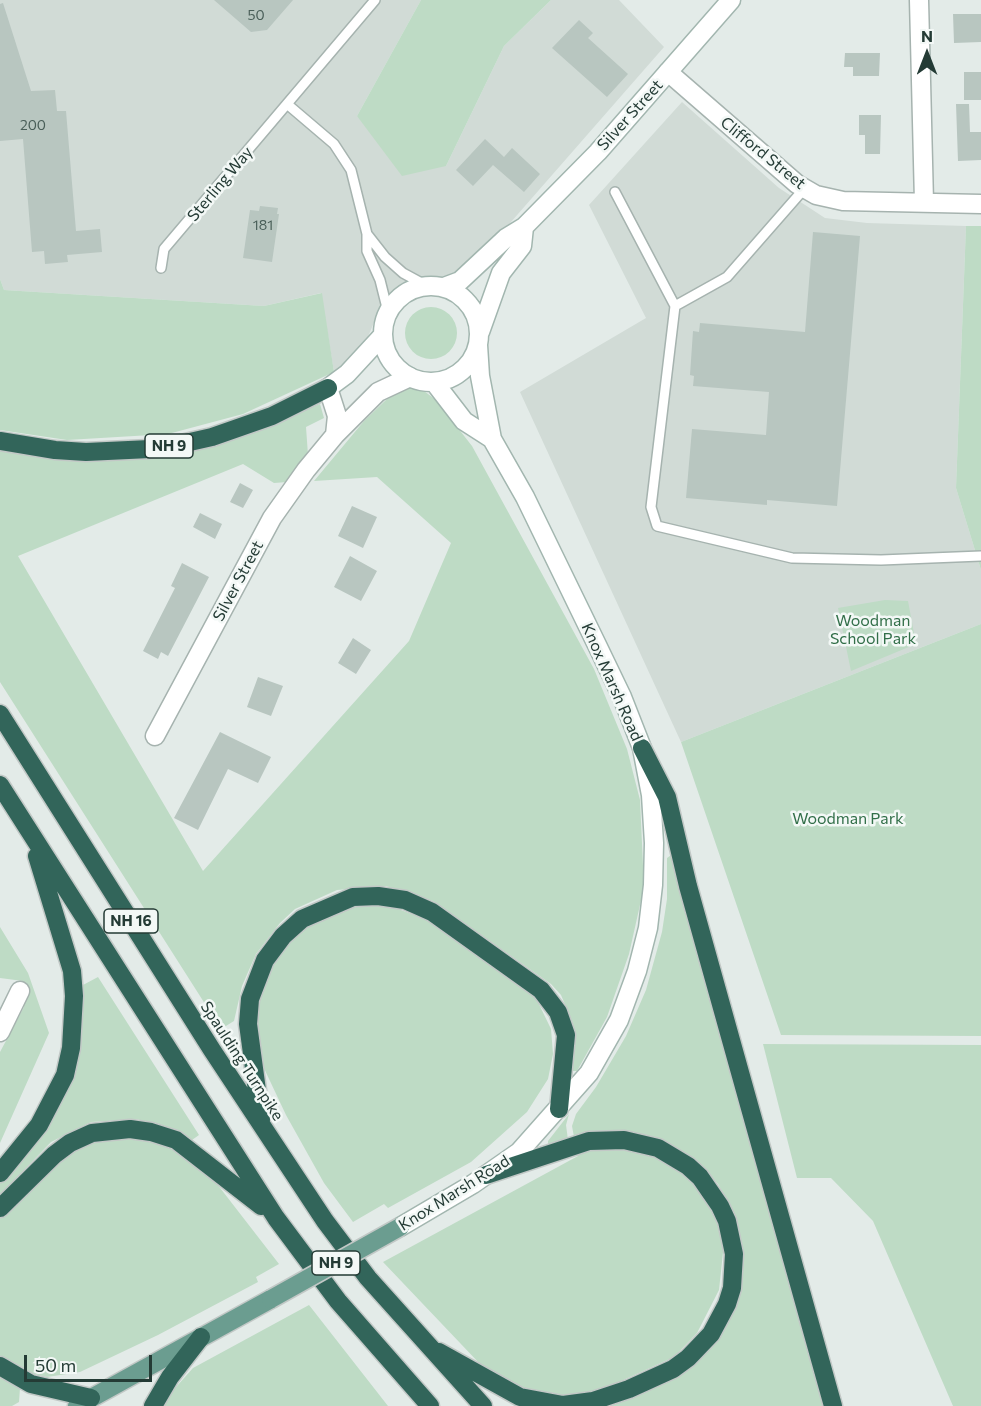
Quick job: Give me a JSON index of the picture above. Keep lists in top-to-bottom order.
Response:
{
  "streets": {
    "highway": ["NH 9", "NH 16", "Spaulding Turnpike"],
    "main road": ["Silver Street", "Clifford Street", "Knox Marsh Road"],
    "lane": ["Sterling Way"]
  },
  "crossings": [
    ["Silver Street", "Clifford Street"],
    ["Silver Street", "NH 9"],
    ["Silver Street", "Knox Marsh Road"],
    ["NH 9", "Knox Marsh Road"]
  ],
  "parks": ["Woodman School Park", "Woodman Park"],
  "house_numbers": ["50", "200", "181"],
  "scale_bar": "50 m",
  "north": "top"
}
